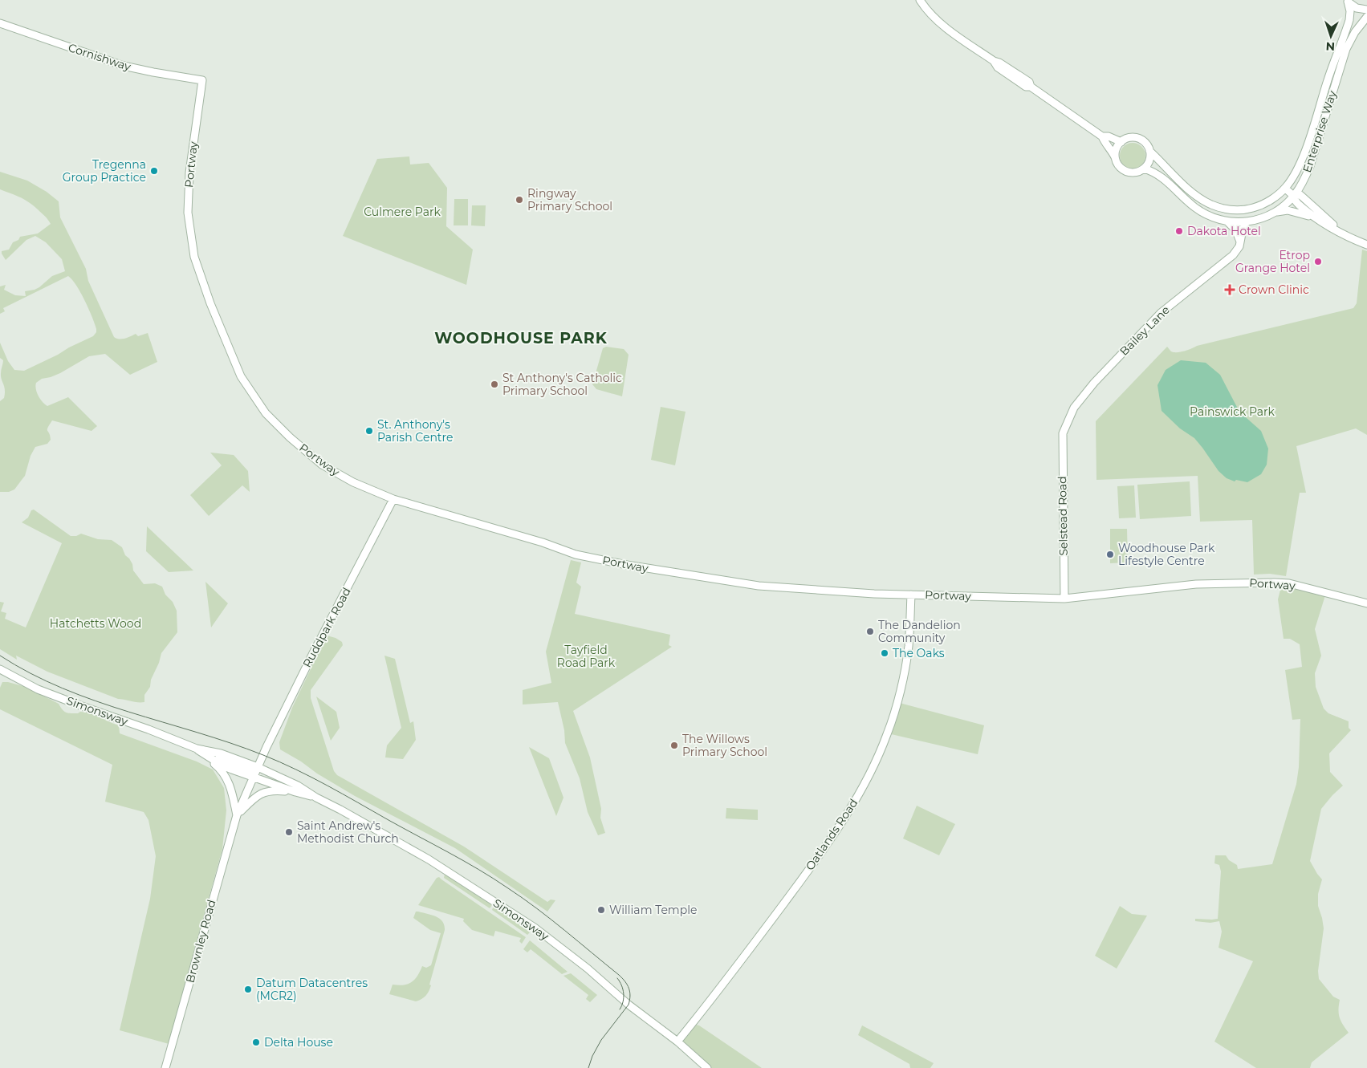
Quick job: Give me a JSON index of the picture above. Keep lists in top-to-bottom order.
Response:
{
  "streets": {
    "street": [
      "Cornishway",
      "Enterprise Way",
      "Portway",
      "Bailey Lane",
      "Selstead Road",
      "Ruddpark Road",
      "Simonsway",
      "Oatlands Road",
      "Brownley Road"
    ]
  },
  "crossings": [
    ["Cornishway", "Portway"],
    ["Enterprise Way", "Bailey Lane"],
    ["Portway", "Selstead Road"],
    ["Portway", "Ruddpark Road"],
    ["Portway", "Oatlands Road"],
    ["Bailey Lane", "Selstead Road"],
    ["Ruddpark Road", "Simonsway"],
    ["Ruddpark Road", "Brownley Road"],
    ["Simonsway", "Oatlands Road"],
    ["Simonsway", "Brownley Road"]
  ],
  "districts": ["WOODHOUSE PARK"],
  "parks": [
    "Culmere Park",
    "Painswick Park",
    "Hatchetts Wood",
    "Tayfield Road Park"
  ],
  "places": {
    "other": [
      "Tregenna Group Practice",
      "Ringway Primary School",
      "Dakota Hotel",
      "Etrop Grange Hotel",
      "St Anthony's Catholic Primary School",
      "St. Anthony's Parish Centre",
      "Woodhouse Park Lifestyle Centre",
      "The Dandelion Community",
      "The Oaks",
      "The Willows Primary School",
      "Saint Andrew's Methodist Church",
      "William Temple",
      "Datum Datacentres (MCR2)",
      "Delta House"
    ],
    "health": ["Crown Clinic"]
  },
  "north": "bottom"
}
